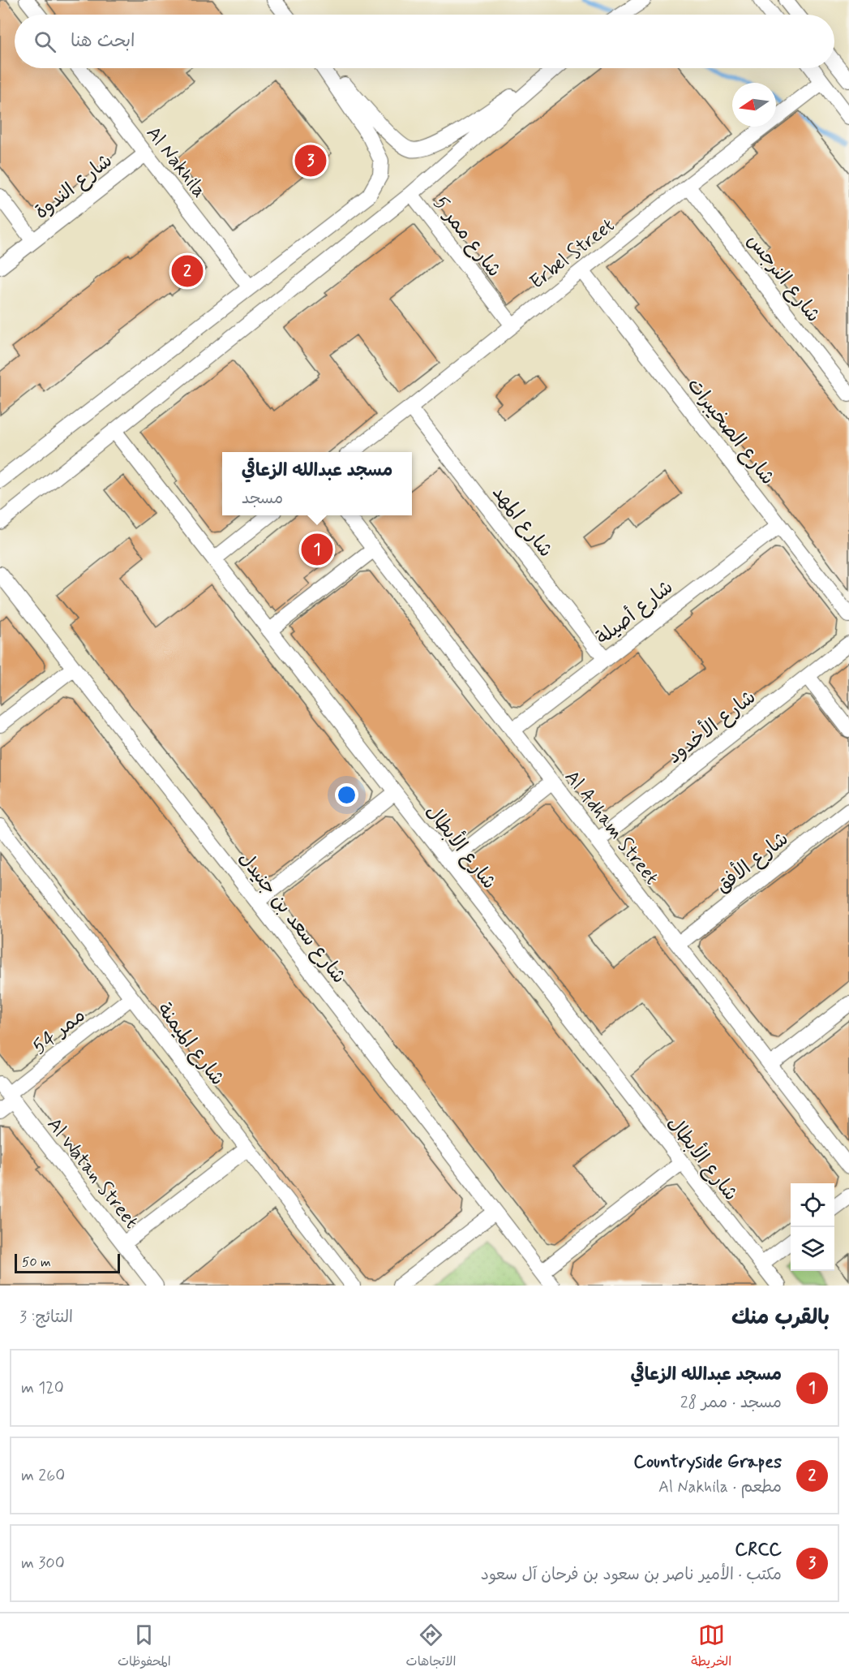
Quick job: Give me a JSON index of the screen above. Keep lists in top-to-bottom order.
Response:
{
  "streets": {
    "street": [
      "Al Nakhila",
      "شارع الندوة",
      "شارع ممر 5",
      "Erbel Street",
      "شارع النرجس",
      "شارع الصخيبرات",
      "شارع المهد",
      "شارع أصيلة",
      "شارع الأخدود",
      "Al Adham Street",
      "شارع الأبطال",
      "شارع الأفق",
      "شارع سعد بن جنيدل",
      "ممر 54",
      "شارع الميمنة",
      "Al Watan Street"
    ]
  },
  "crossings": [
    ["Al Nakhila", "شارع الندوة"],
    ["شارع ممر 5", "Erbel Street"],
    ["Erbel Street", "شارع النرجس"],
    ["Erbel Street", "شارع الصخيبرات"],
    ["Erbel Street", "شارع المهد"],
    ["شارع الصخيبرات", "شارع أصيلة"],
    ["شارع المهد", "شارع أصيلة"],
    ["شارع أصيلة", "Al Adham Street"],
    ["شارع الأخدود", "Al Adham Street"],
    ["Al Adham Street", "شارع الأفق"],
    ["ممر 54", "شارع الميمنة"],
    ["ممر 54", "Al Watan Street"]
  ],
  "scale_bar": "50 m",
  "north": "left",
  "page": {
    "search": "ابحث هنا",
    "pins": ["3", "2", "1"],
    "popup": ["مسجد عبدالله الزعاقي", "مسجد"],
    "scale": "50 m",
    "heading": ["بالقرب منك", "النتائج: 3"],
    "list": [
      {
        "mark": "1",
        "name": "مسجد عبدالله الزعاقي",
        "note": "مسجد · ممر 28",
        "value": "120 m"
      },
      {
        "mark": "2",
        "name": "Countryside Grapes",
        "note": "مطعم · Al Nakhila",
        "value": "260 m"
      },
      {
        "mark": "3",
        "name": "CRCC",
        "note": "مكتب · الأمير ناصر بن سعود بن فرحان آل سعود",
        "value": "300 m"
      }
    ],
    "nav": ["الخريطة", "الاتجاهات", "المحفوظات"]
  }
}
